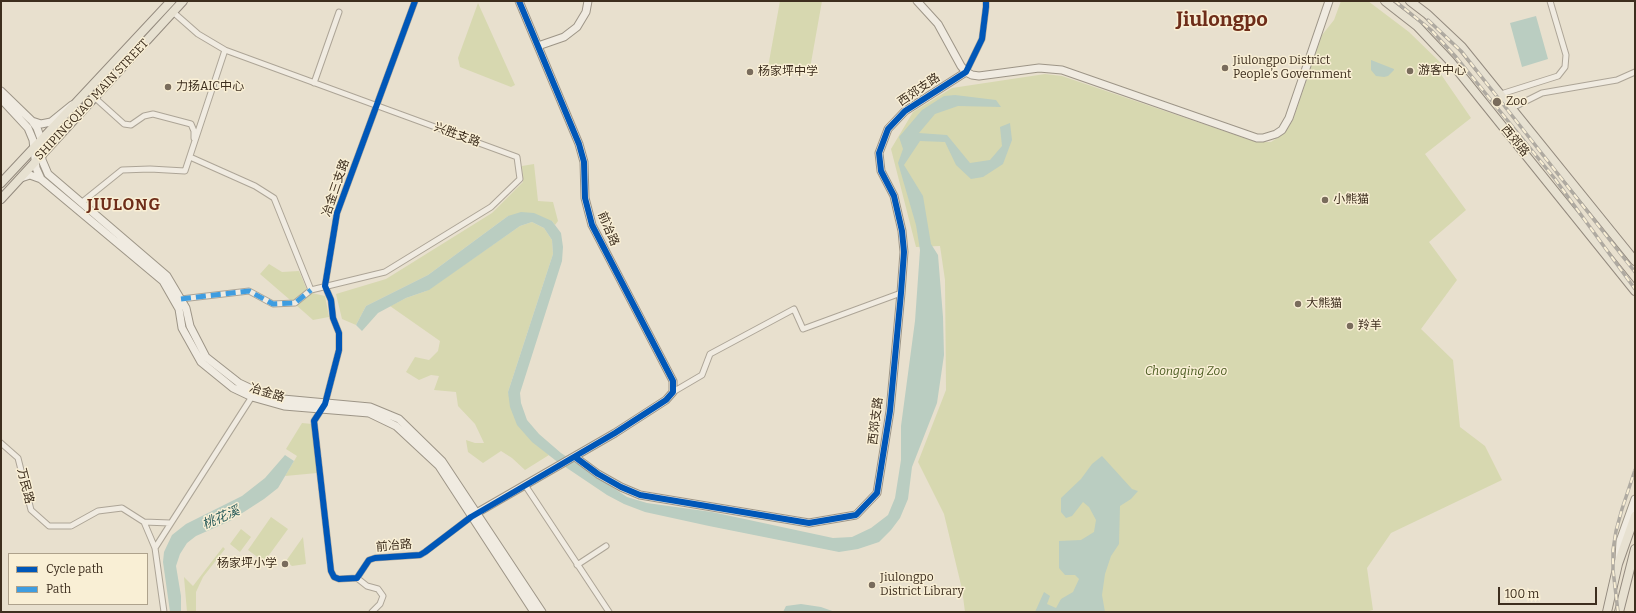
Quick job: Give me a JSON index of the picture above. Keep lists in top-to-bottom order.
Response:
{
  "streets": {
    "main road": ["SHIPINGQIAO MAIN STREET", "西郊路"],
    "street": [
      "西郊支路",
      "兴胜支路",
      "冶金三支路",
      "前冶路",
      "冶金路",
      "万民路"
    ]
  },
  "crossings": [
    ["西郊支路", "前冶路"],
    ["SHIPINGQIAO MAIN STREET", "兴胜支路"],
    ["SHIPINGQIAO MAIN STREET", "冶金路"],
    ["兴胜支路", "冶金三支路"],
    ["冶金三支路", "冶金路"],
    ["前冶路", "冶金路"]
  ],
  "districts": ["Jiulongpo", "JIULONG"],
  "water": ["桃花溪"],
  "parks": ["Chongqing Zoo"],
  "places": [
    "Jiulongpo District People’s Government",
    "游客中心",
    "杨家坪中学",
    "力扬AIC中心",
    "Zoo",
    "小熊猫",
    "大熊猫",
    "羚羊",
    "杨家坪小学",
    "Jiulongpo District Library"
  ],
  "legend": ["Cycle path", "Path"],
  "scale_bar": "100 m"
}
